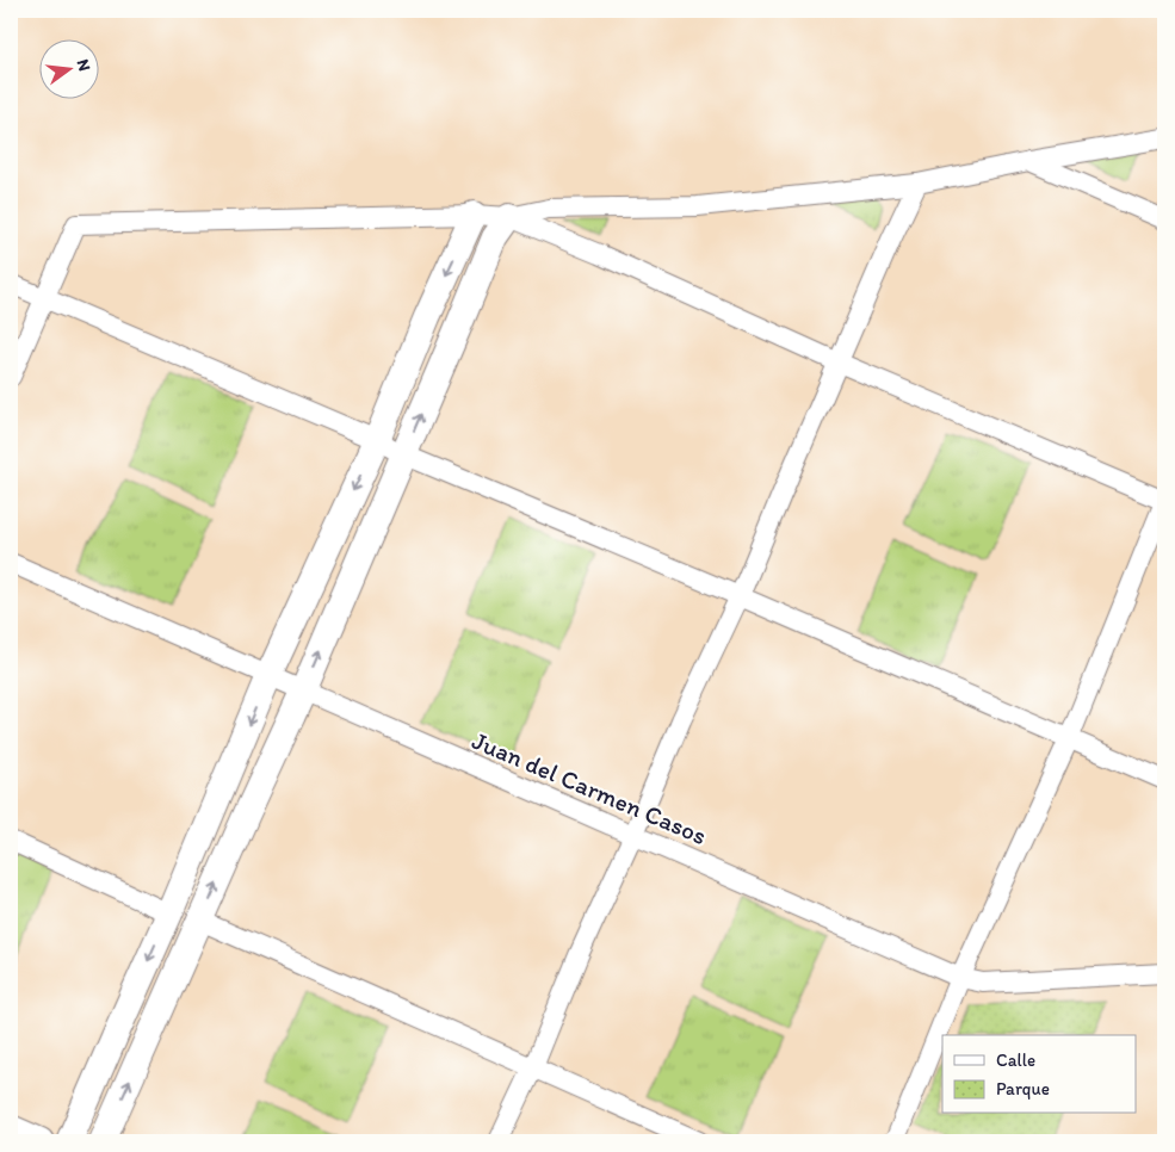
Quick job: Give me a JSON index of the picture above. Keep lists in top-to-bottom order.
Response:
{
  "streets": {
    "street": ["Juan del Carmen Casos"]
  },
  "legend": ["Calle", "Parque"],
  "north": "right"
}
